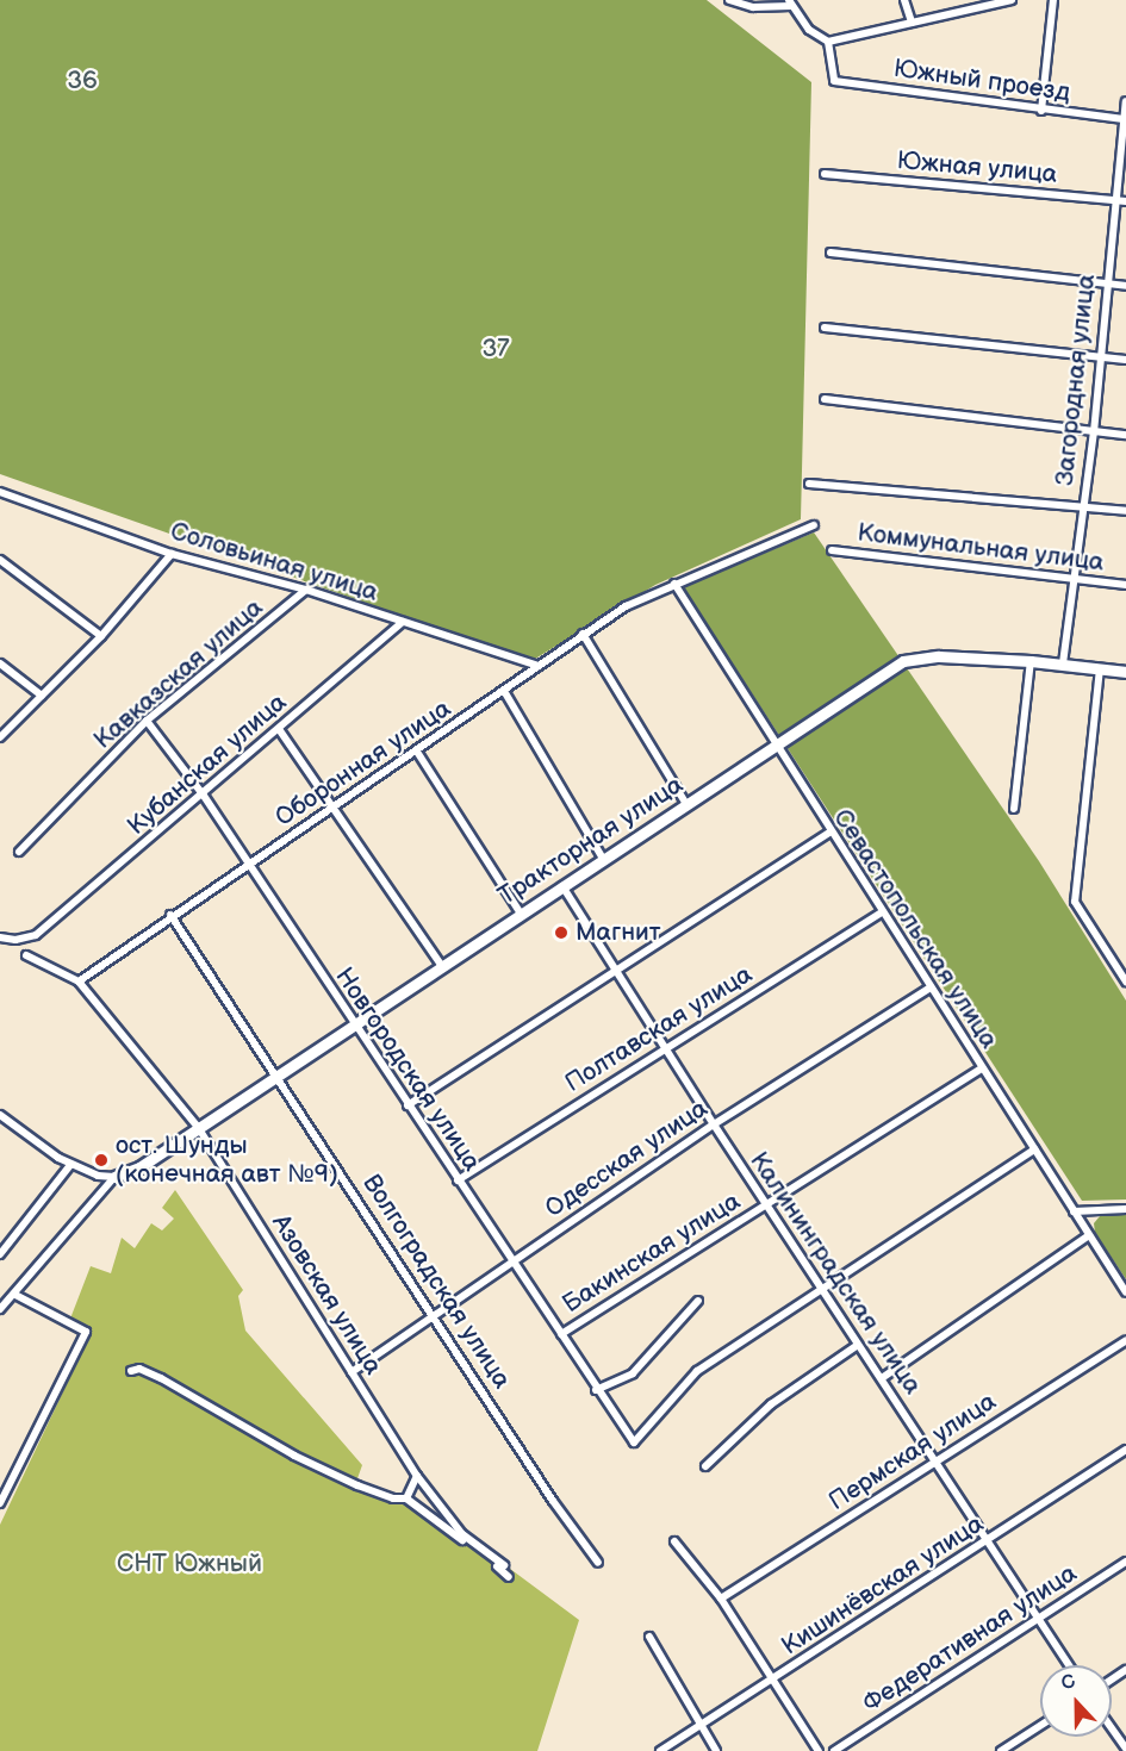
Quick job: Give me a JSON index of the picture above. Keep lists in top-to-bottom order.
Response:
{
  "streets": {
    "street": [
      "Южный проезд",
      "Южная улица",
      "Загородная улица",
      "Коммунальная улица",
      "Соловьиная улица",
      "Кавказская улица",
      "Оборонная улица",
      "Кубанская улица",
      "Тракторная улица",
      "Севастопольская улица",
      "Полтавская улица",
      "Новгородская улица",
      "Одесская улица",
      "Бакинская улица",
      "Калининградская улица",
      "Волгоградская улица",
      "Азовская улица",
      "Пермская улица",
      "Кишинёвская улица",
      "Федеративная улица"
    ]
  },
  "crossings": [
    ["Южный проезд", "Загородная улица"],
    ["Южная улица", "Загородная улица"],
    ["Загородная улица", "Коммунальная улица"],
    ["Загородная улица", "Тракторная улица"],
    ["Соловьиная улица", "Кавказская улица"],
    ["Соловьиная улица", "Оборонная улица"],
    ["Соловьиная улица", "Кубанская улица"],
    ["Кавказская улица", "Новгородская улица"],
    ["Оборонная улица", "Севастопольская улица"],
    ["Оборонная улица", "Новгородская улица"],
    ["Оборонная улица", "Волгоградская улица"],
    ["Оборонная улица", "Азовская улица"],
    ["Кубанская улица", "Новгородская улица"],
    ["Тракторная улица", "Севастопольская улица"],
    ["Тракторная улица", "Новгородская улица"],
    ["Тракторная улица", "Калининградская улица"],
    ["Тракторная улица", "Волгоградская улица"],
    ["Тракторная улица", "Азовская улица"],
    ["Севастопольская улица", "Полтавская улица"],
    ["Севастопольская улица", "Одесская улица"],
    ["Севастопольская улица", "Бакинская улица"],
    ["Полтавская улица", "Новгородская улица"],
    ["Полтавская улица", "Калининградская улица"],
    ["Новгородская улица", "Одесская улица"],
    ["Новгородская улица", "Бакинская улица"],
    ["Новгородская улица", "Калининградская улица"],
    ["Одесская улица", "Калининградская улица"],
    ["Одесская улица", "Волгоградская улица"],
    ["Одесская улица", "Азовская улица"],
    ["Бакинская улица", "Калининградская улица"],
    ["Калининградская улица", "Пермская улица"],
    ["Калининградская улица", "Кишинёвская улица"],
    ["Калининградская улица", "Федеративная улица"]
  ],
  "parks": ["36", "37", "СНТ Южный"],
  "places": ["Магнит", "ост. Шунды (конечная авт №9)"],
  "north": "top"
}
